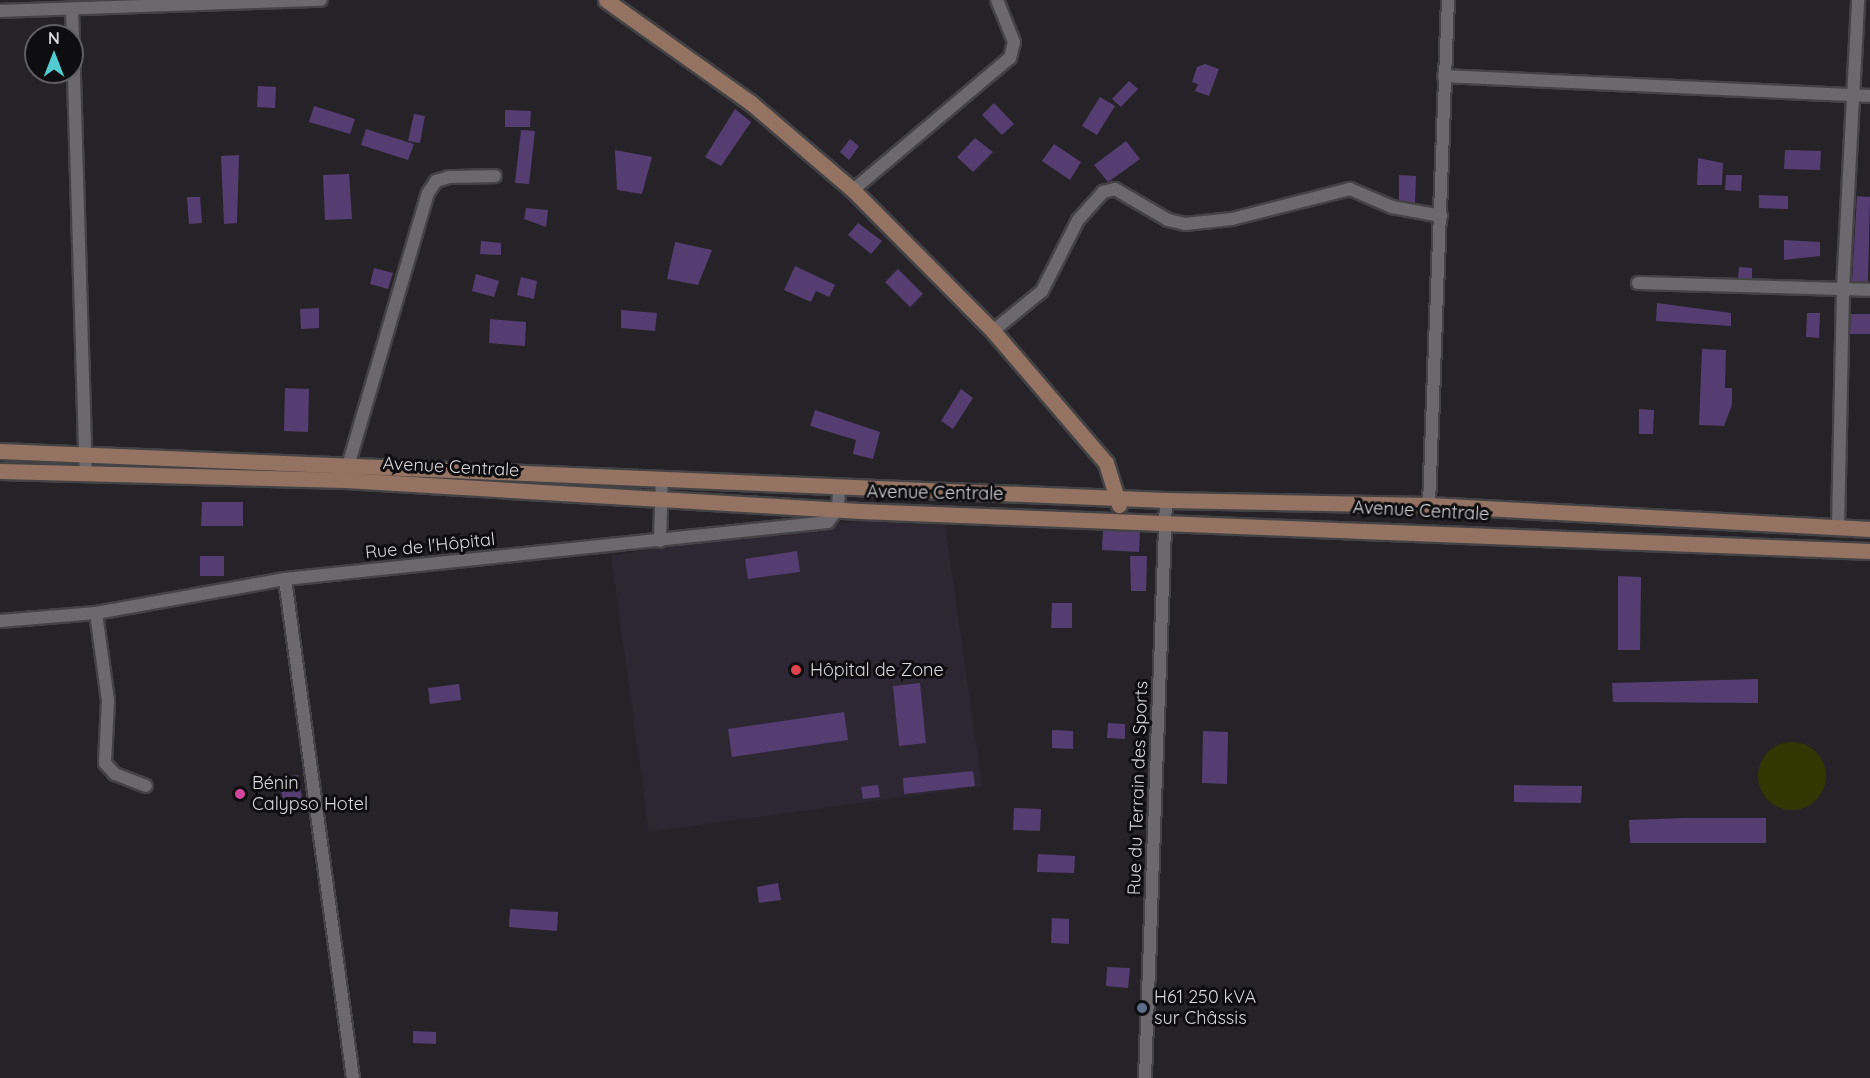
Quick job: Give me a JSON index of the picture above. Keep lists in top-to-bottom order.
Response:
{
  "streets": {
    "street": ["Avenue Centrale", "Rue de l'Hôpital", "Rue du Terrain des Sports"]
  },
  "crossings": [
    ["Avenue Centrale", "Rue de l'Hôpital"],
    ["Avenue Centrale", "Rue du Terrain des Sports"]
  ],
  "places": ["Hôpital de Zone", "Bénin Calypso Hotel", "H61 250 kVA sur Châssis"],
  "north": "top"
}
